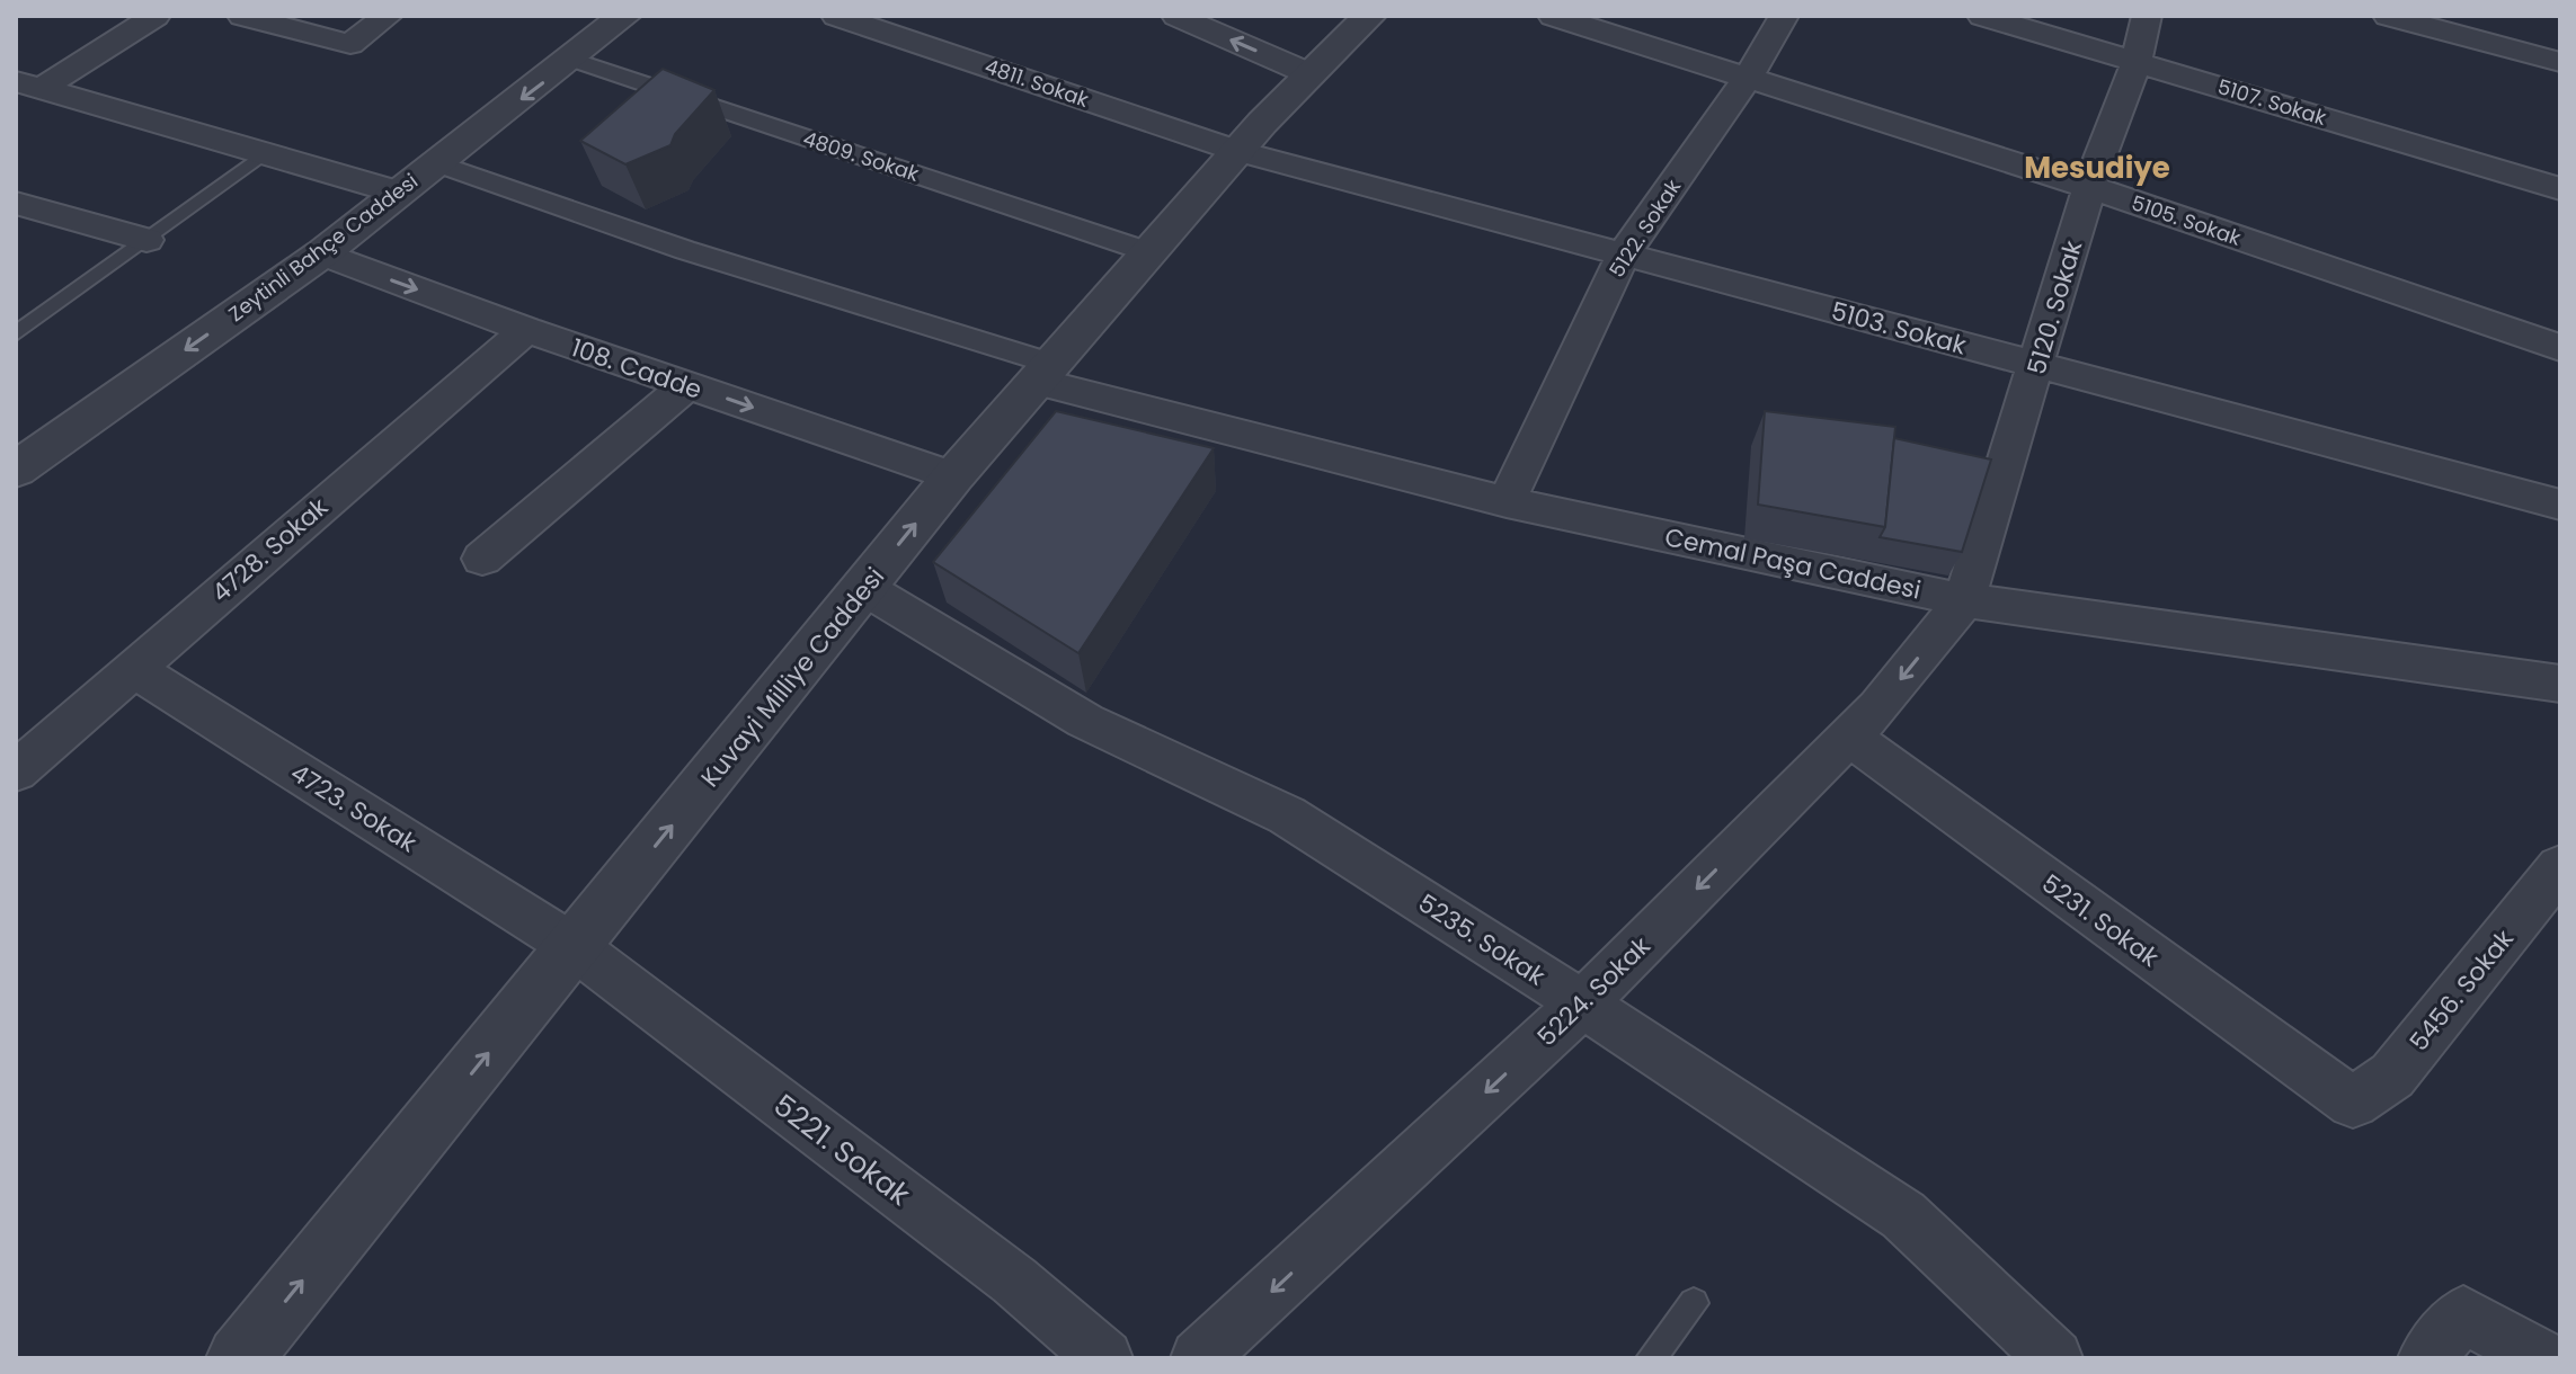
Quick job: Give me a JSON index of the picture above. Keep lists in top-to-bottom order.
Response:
{
  "streets": {
    "street": [
      "4811. Sokak",
      "5107. Sokak",
      "4809. Sokak",
      "5105. Sokak",
      "5122. Sokak",
      "Zeytinli Bahçe Caddesi",
      "5120. Sokak",
      "5103. Sokak",
      "108. Cadde",
      "4728. Sokak",
      "Cemal Paşa Caddesi",
      "Kuvayi Milliye Caddesi",
      "4723. Sokak",
      "5231. Sokak",
      "5235. Sokak",
      "5456. Sokak",
      "5224. Sokak",
      "5221. Sokak"
    ]
  },
  "crossings": [
    ["4811. Sokak", "5103. Sokak"],
    ["4811. Sokak", "Kuvayi Milliye Caddesi"],
    ["5107. Sokak", "5120. Sokak"],
    ["4809. Sokak", "Zeytinli Bahçe Caddesi"],
    ["4809. Sokak", "Kuvayi Milliye Caddesi"],
    ["5105. Sokak", "5122. Sokak"],
    ["5105. Sokak", "5120. Sokak"],
    ["5122. Sokak", "5103. Sokak"],
    ["5122. Sokak", "Cemal Paşa Caddesi"],
    ["Zeytinli Bahçe Caddesi", "108. Cadde"],
    ["5120. Sokak", "5103. Sokak"],
    ["5120. Sokak", "Cemal Paşa Caddesi"],
    ["5120. Sokak", "5224. Sokak"],
    ["5103. Sokak", "Kuvayi Milliye Caddesi"],
    ["108. Cadde", "4728. Sokak"],
    ["108. Cadde", "Kuvayi Milliye Caddesi"],
    ["4728. Sokak", "4723. Sokak"],
    ["Cemal Paşa Caddesi", "Kuvayi Milliye Caddesi"],
    ["Cemal Paşa Caddesi", "5224. Sokak"],
    ["Kuvayi Milliye Caddesi", "4723. Sokak"],
    ["Kuvayi Milliye Caddesi", "5235. Sokak"],
    ["Kuvayi Milliye Caddesi", "5221. Sokak"],
    ["4723. Sokak", "5221. Sokak"],
    ["5231. Sokak", "5456. Sokak"],
    ["5231. Sokak", "5224. Sokak"],
    ["5235. Sokak", "5224. Sokak"]
  ],
  "one_way": ["Kuvayi Milliye Caddesi", "5224. Sokak"],
  "districts": ["Mesudiye"]
}
